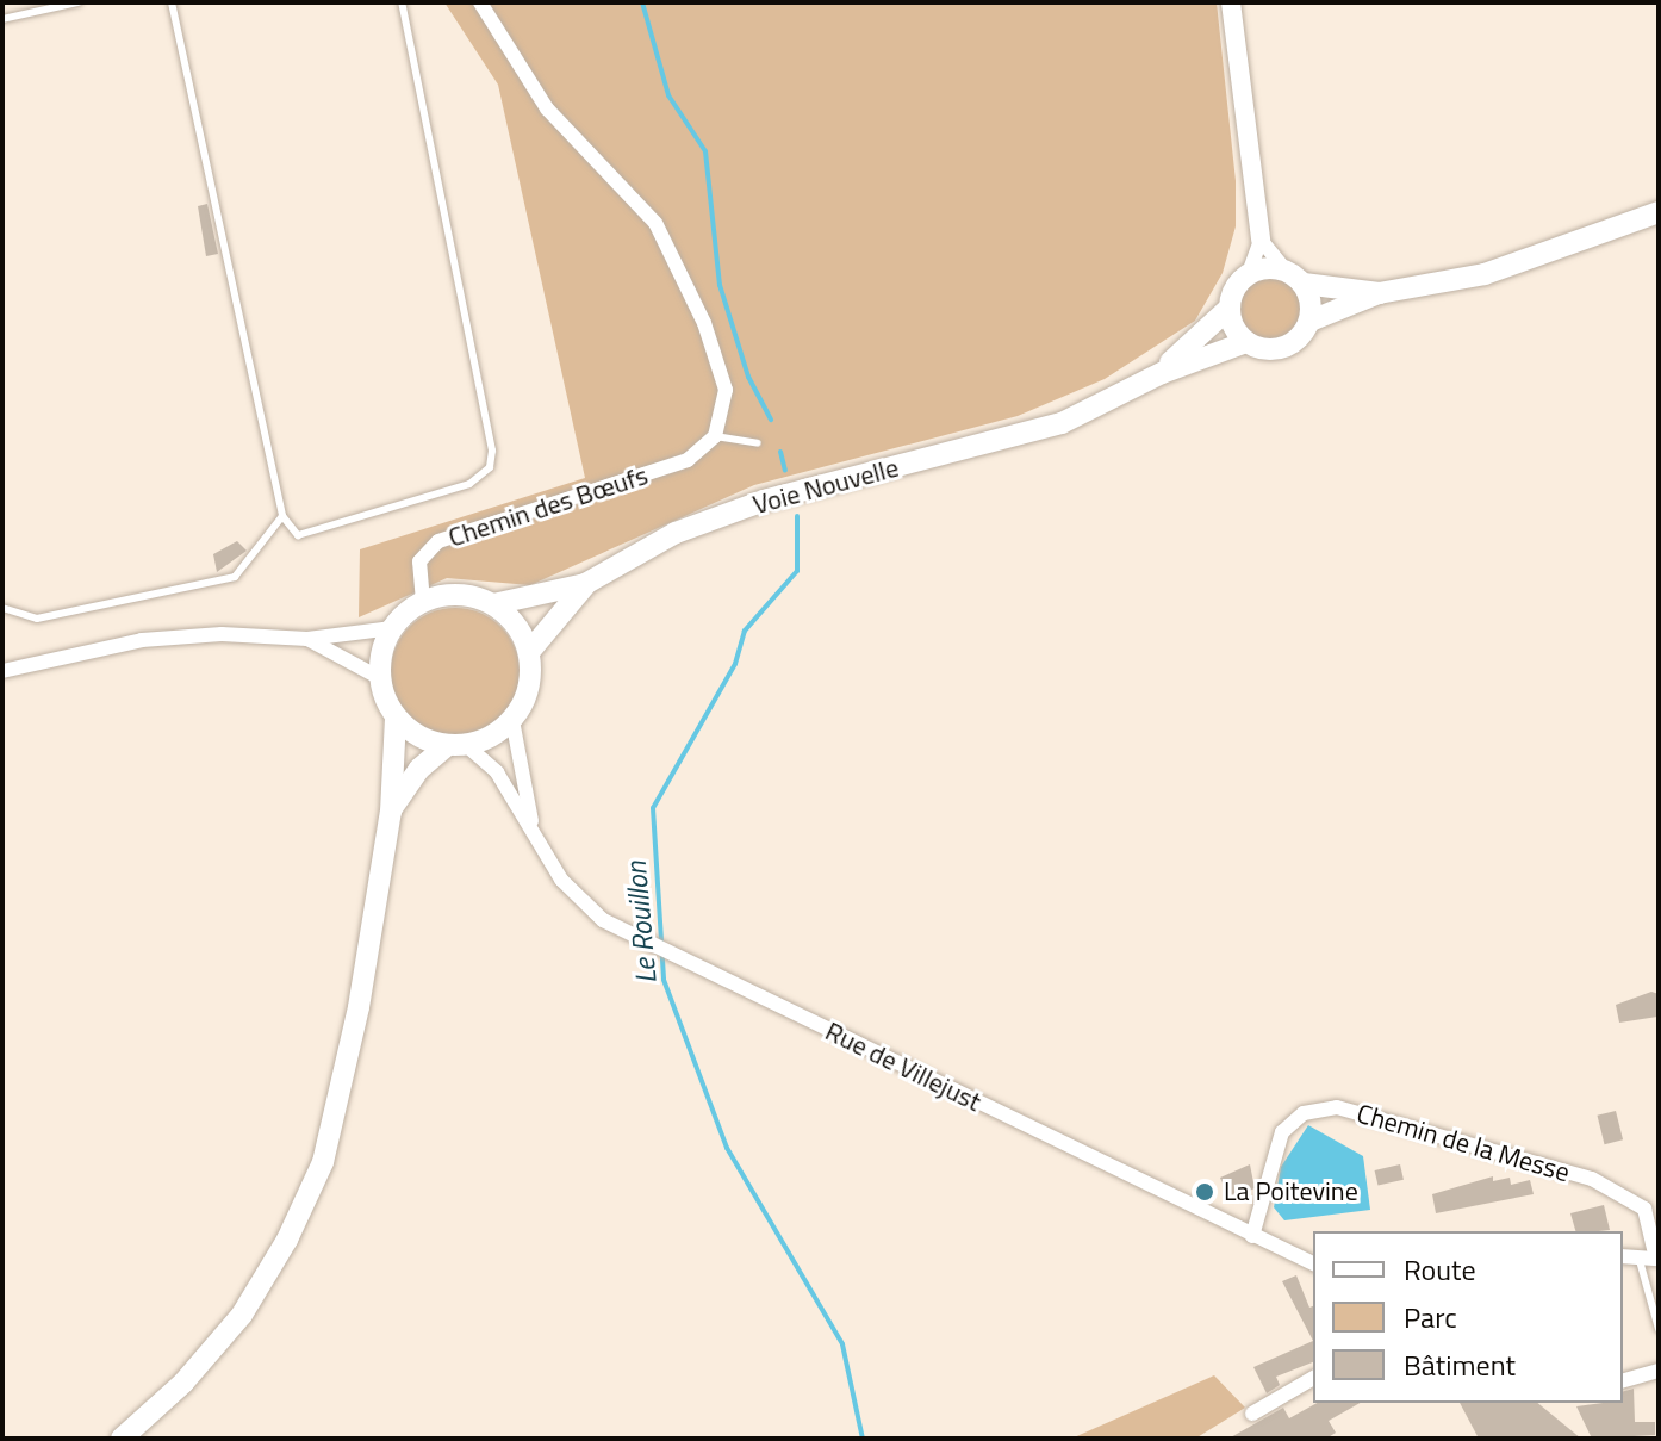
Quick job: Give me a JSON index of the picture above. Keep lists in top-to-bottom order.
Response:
{
  "streets": {
    "main road": ["Voie Nouvelle"],
    "street": ["Chemin des Bœufs", "Rue de Villejust", "Chemin de la Messe"]
  },
  "crossings": [
    ["Voie Nouvelle", "Chemin des Bœufs"],
    ["Voie Nouvelle", "Rue de Villejust"],
    ["Chemin des Bœufs", "Rue de Villejust"],
    ["Rue de Villejust", "Chemin de la Messe"]
  ],
  "water": ["Le Rouillon"],
  "places": ["La Poitevine"],
  "legend": ["Route", "Parc", "Bâtiment"]
}
